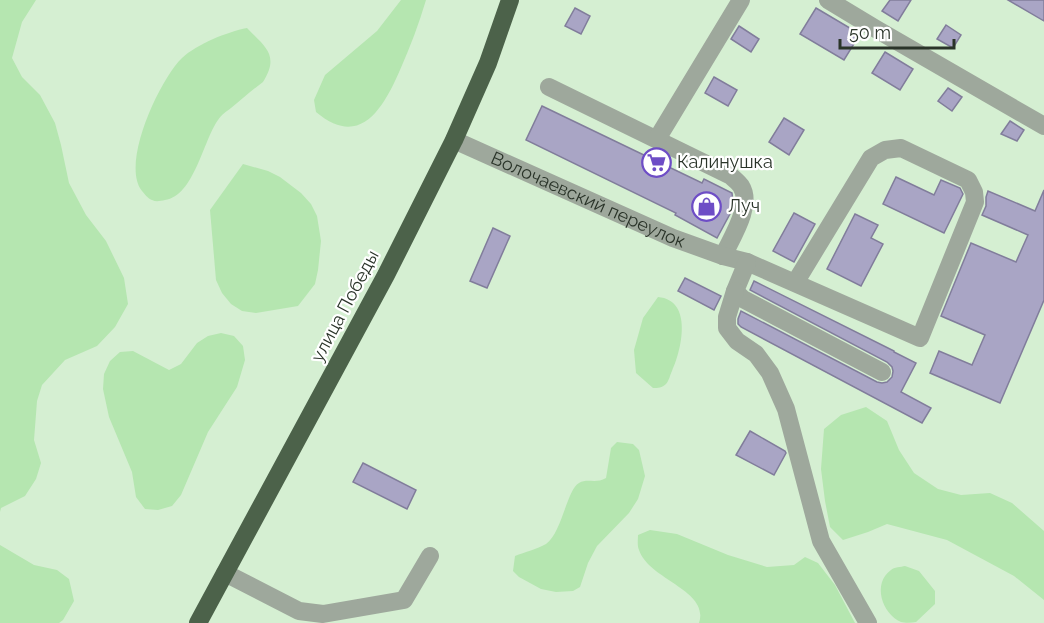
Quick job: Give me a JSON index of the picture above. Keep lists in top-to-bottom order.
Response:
{
  "streets": {
    "highway": ["улица Победы"],
    "street": ["Волочаевский переулок"]
  },
  "crossings": [
    ["Волочаевский переулок", "улица Победы"]
  ],
  "places": {
    "supermarket": ["Калинушка"],
    "shop": ["Луч"]
  },
  "scale_bar": "50 m"
}
